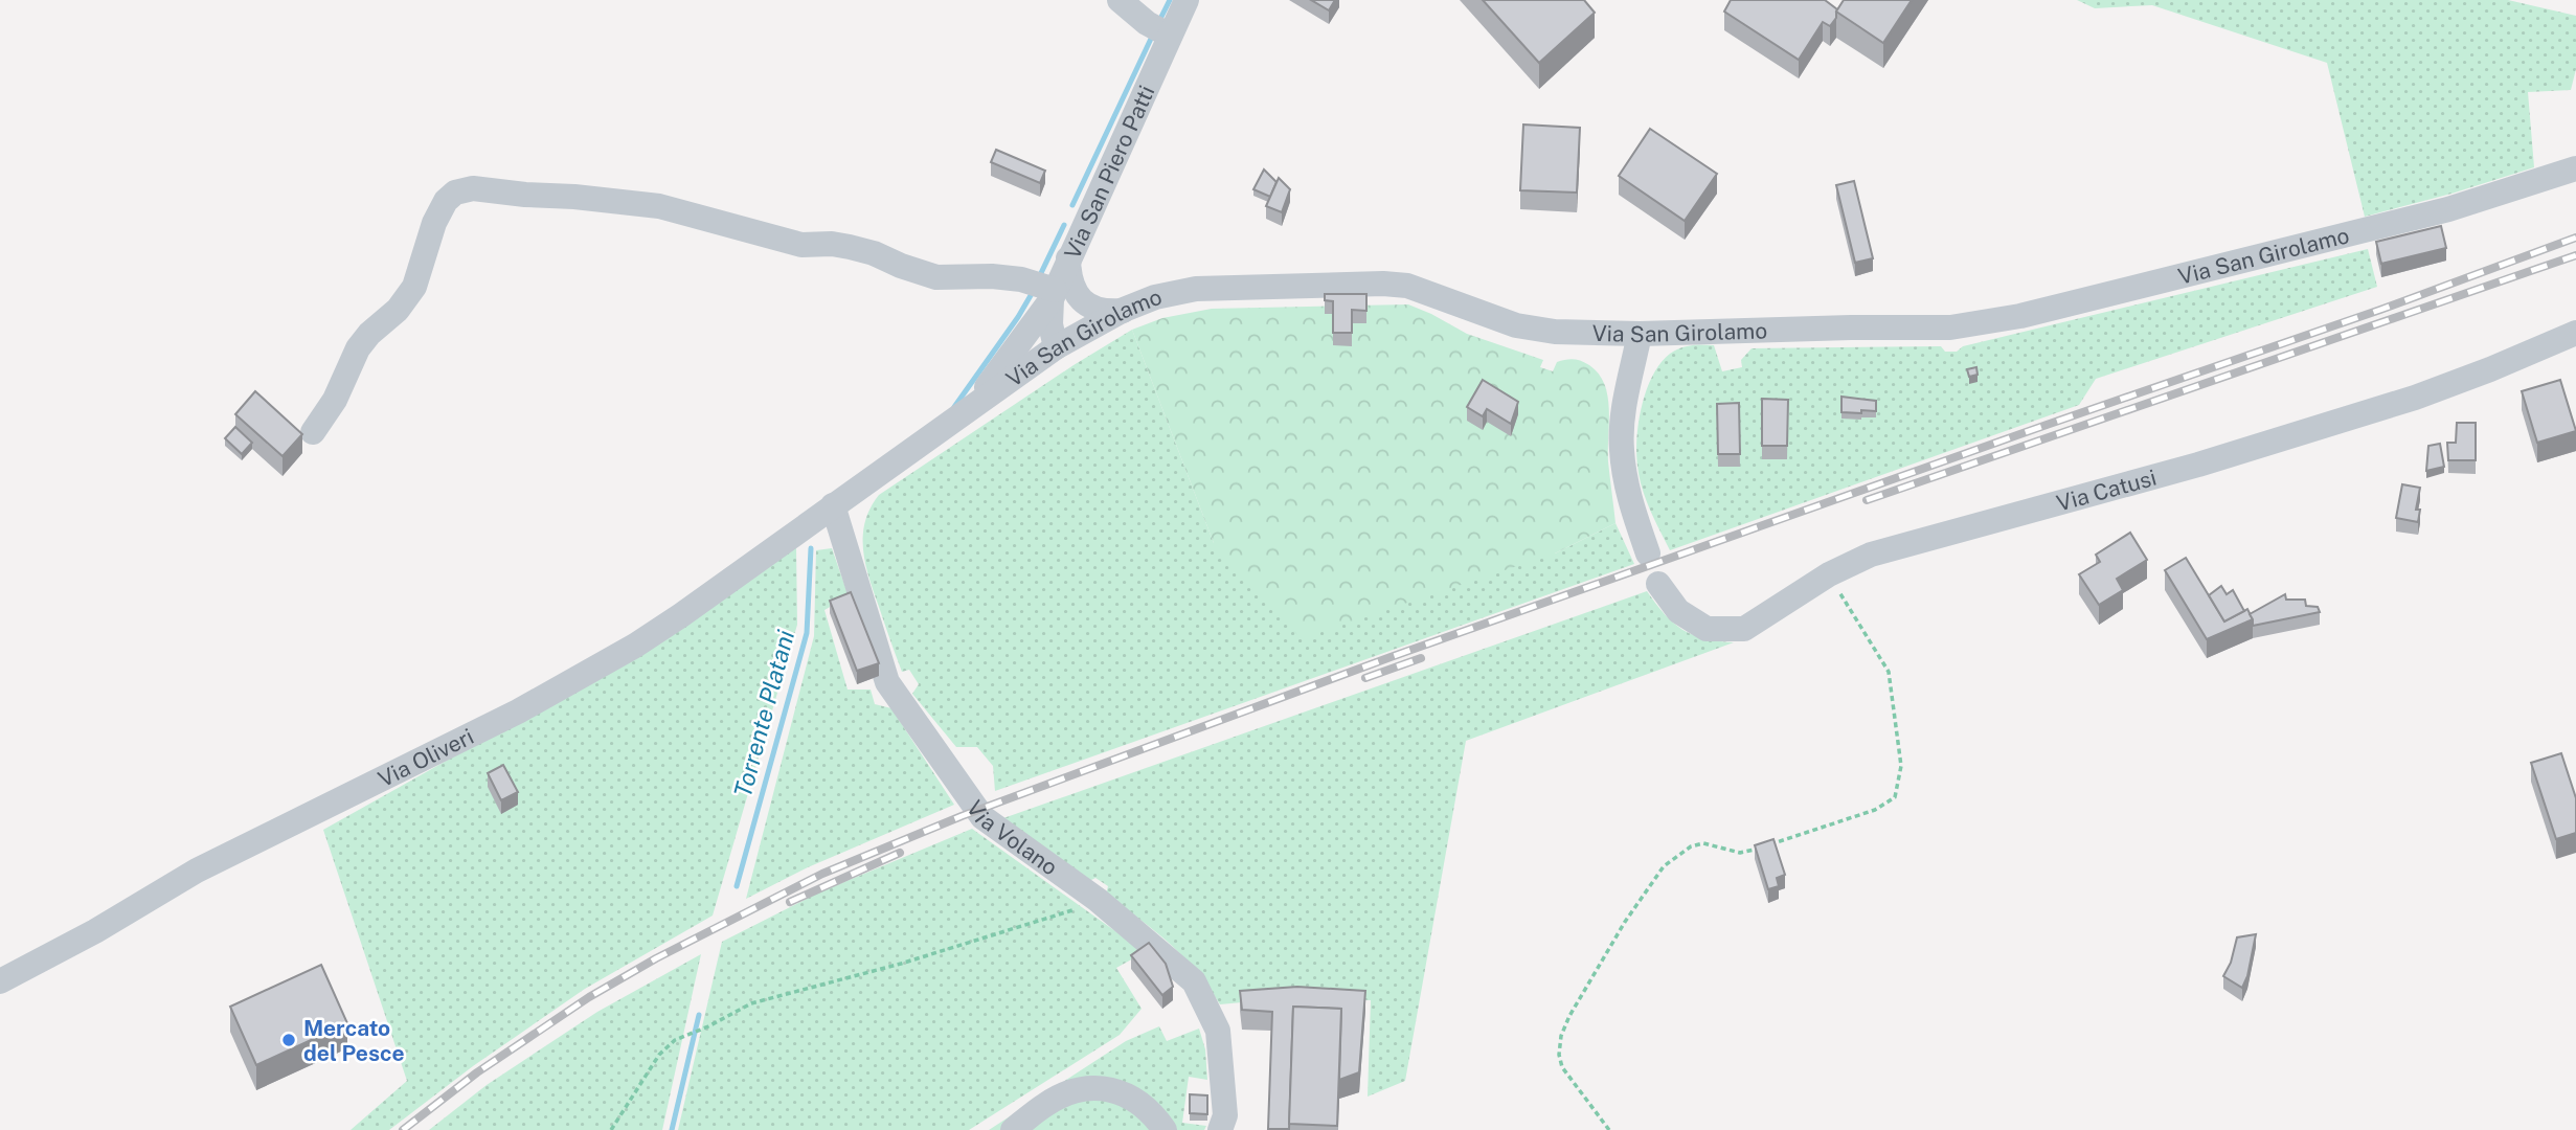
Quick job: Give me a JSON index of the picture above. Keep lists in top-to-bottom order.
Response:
{
  "streets": {
    "street": [
      "Via San Piero Patti",
      "Via San Girolamo",
      "Via Catusi",
      "Via Oliveri",
      "Via Volano"
    ]
  },
  "crossings": [
    ["Via San Piero Patti", "Via San Girolamo"],
    ["Via San Girolamo", "Via Oliveri"],
    ["Via San Girolamo", "Via Volano"],
    ["Via Oliveri", "Via Volano"]
  ],
  "water": ["Torrente Platani"],
  "places": ["Mercato del Pesce"]
}
